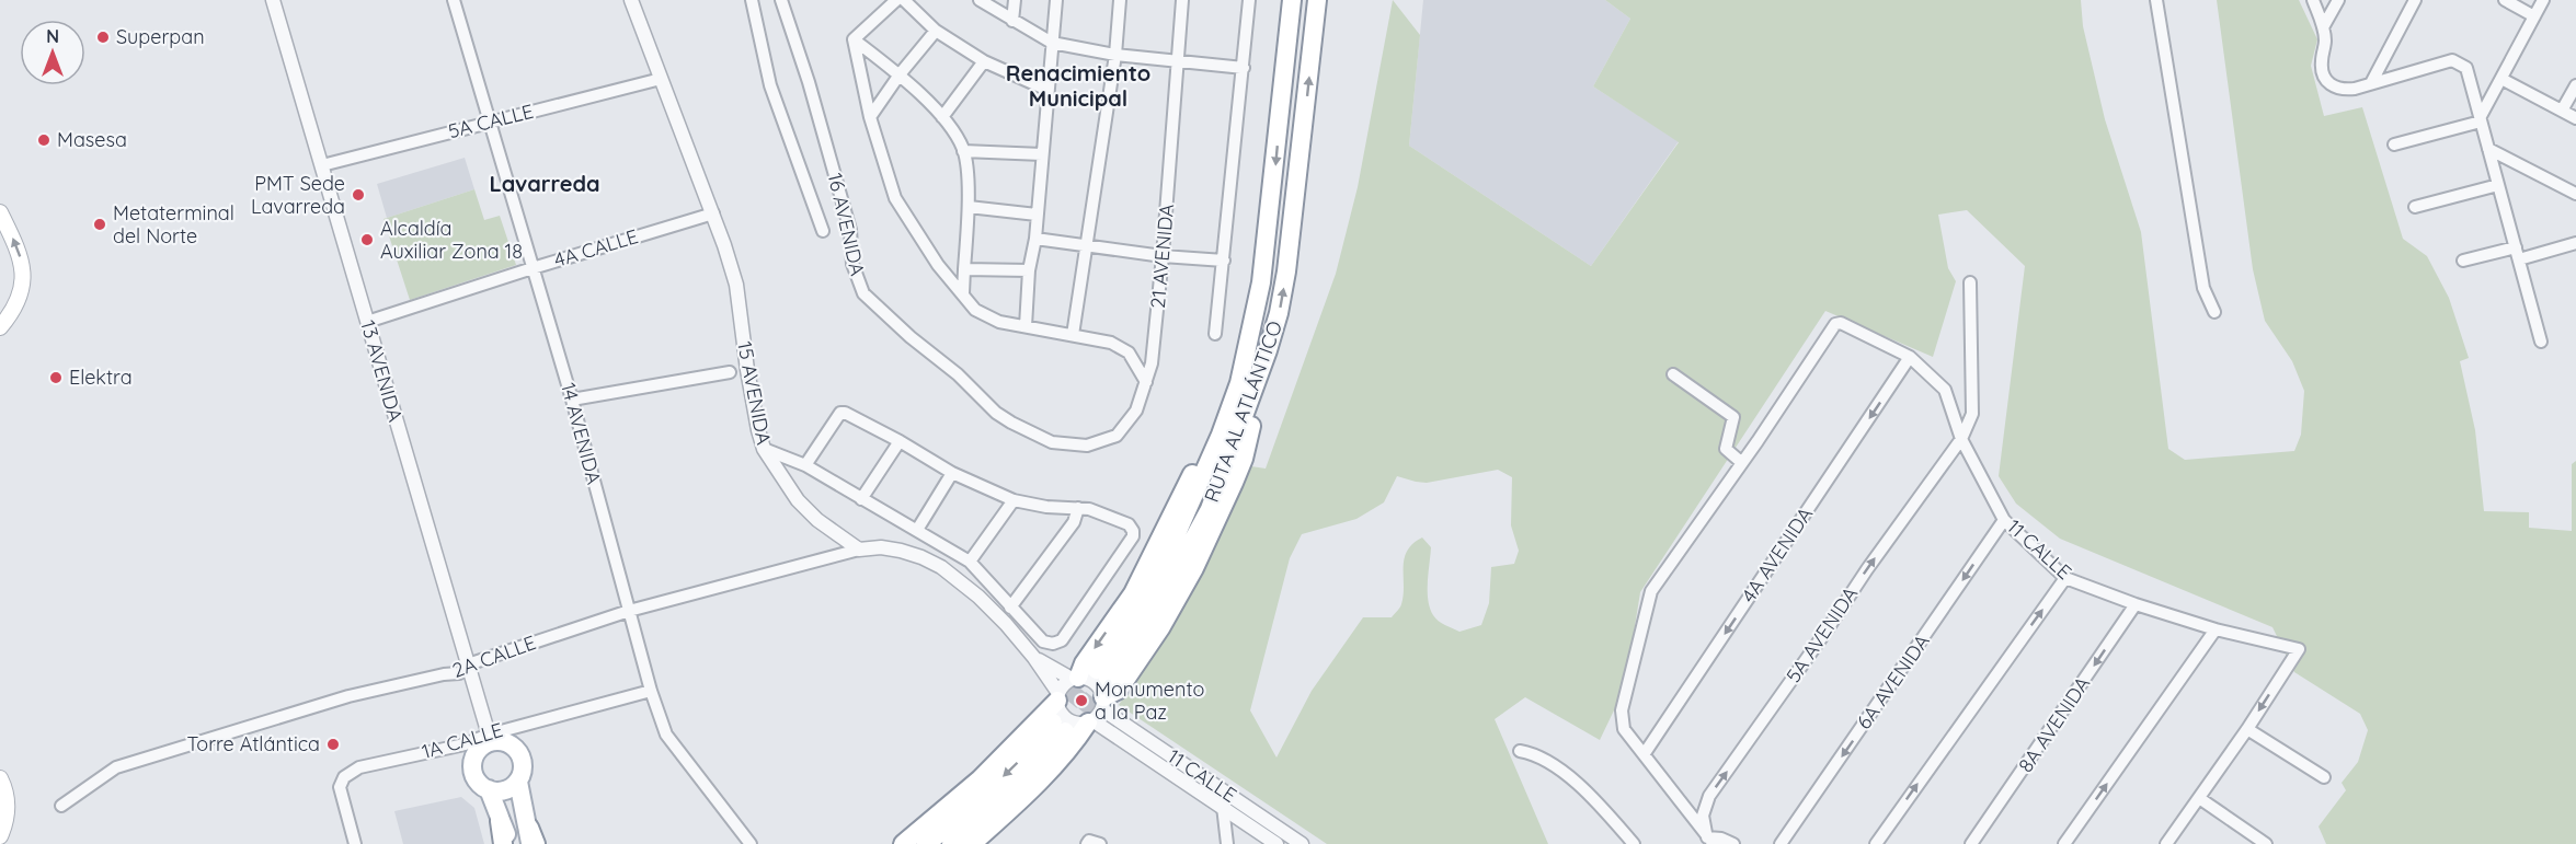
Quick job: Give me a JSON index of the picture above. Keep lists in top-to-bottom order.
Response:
{
  "streets": {
    "main road": ["RUTA AL ATLÁNTICO"],
    "street": [
      "5A CALLE",
      "16 AVENIDA",
      "4A CALLE",
      "21 AVENIDA",
      "13 AVENIDA",
      "15 AVENIDA",
      "14 AVENIDA",
      "11 CALLE",
      "4A AVENIDA",
      "5A AVENIDA",
      "2A CALLE",
      "6A AVENIDA",
      "8A AVENIDA",
      "1A CALLE"
    ]
  },
  "crossings": [
    ["5A CALLE", "13 AVENIDA"],
    ["5A CALLE", "15 AVENIDA"],
    ["5A CALLE", "14 AVENIDA"],
    ["16 AVENIDA", "21 AVENIDA"],
    ["4A CALLE", "13 AVENIDA"],
    ["4A CALLE", "15 AVENIDA"],
    ["4A CALLE", "14 AVENIDA"],
    ["13 AVENIDA", "2A CALLE"],
    ["13 AVENIDA", "1A CALLE"],
    ["15 AVENIDA", "2A CALLE"],
    ["14 AVENIDA", "2A CALLE"],
    ["14 AVENIDA", "1A CALLE"],
    ["11 CALLE", "4A AVENIDA"],
    ["11 CALLE", "5A AVENIDA"],
    ["11 CALLE", "6A AVENIDA"],
    ["11 CALLE", "8A AVENIDA"]
  ],
  "one_way": ["4A AVENIDA", "5A AVENIDA"],
  "districts": ["Renacimiento Municipal", "Lavarreda"],
  "places": [
    "Superpan",
    "Masesa",
    "PMT Sede Lavarreda",
    "Metaterminal del Norte",
    "Alcaldía Auxiliar Zona 18",
    "Elektra",
    "Monumento a la Paz",
    "Torre Atlántica"
  ],
  "north": "top"
}
